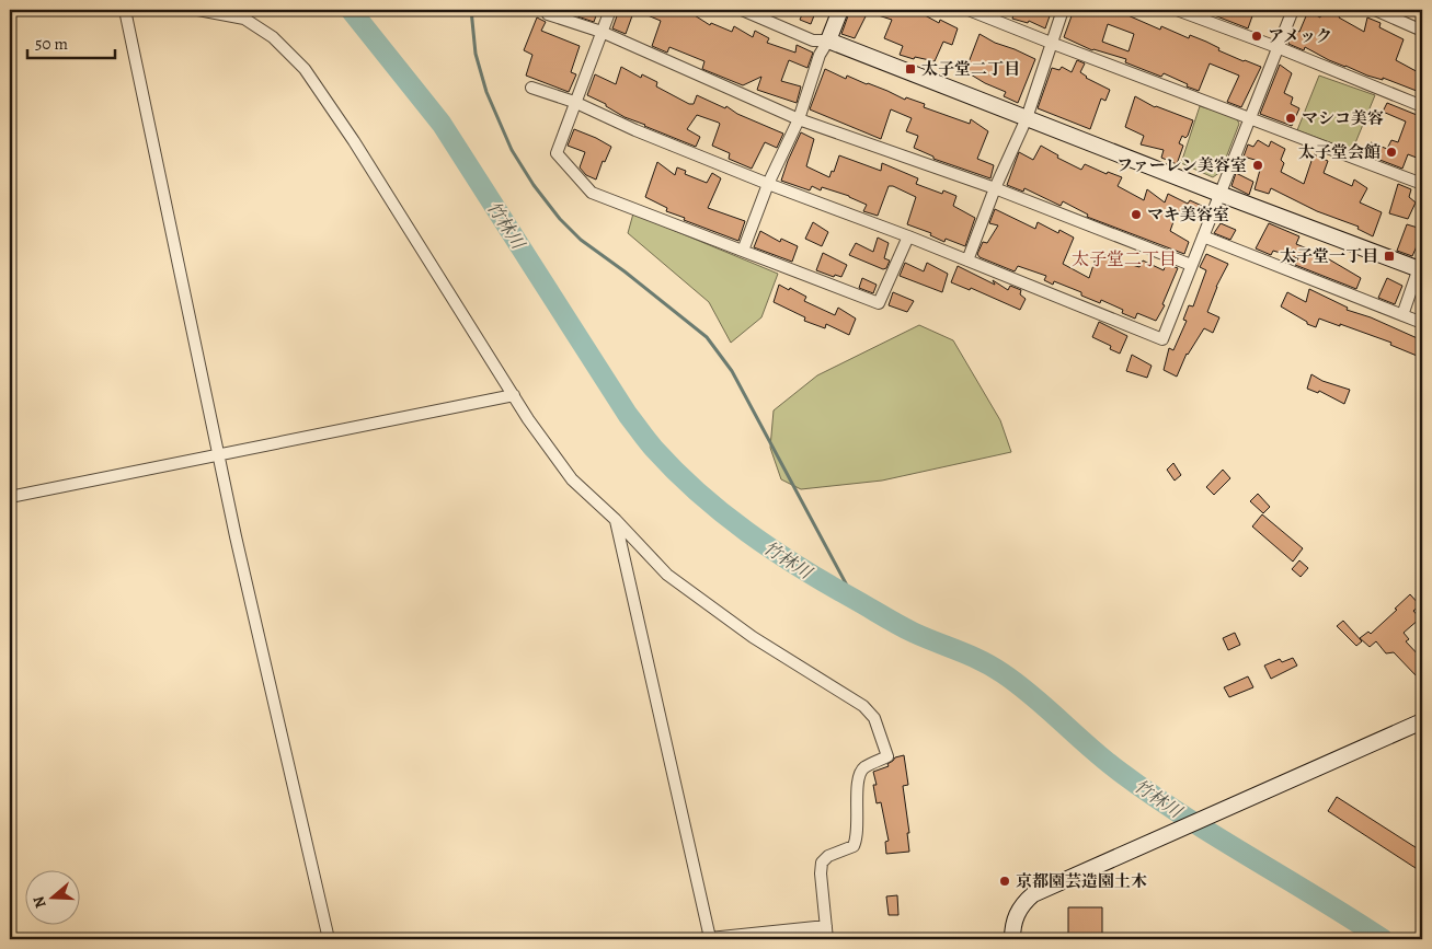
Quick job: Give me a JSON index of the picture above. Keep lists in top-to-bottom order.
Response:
{
  "districts": ["太子堂二丁目"],
  "water": ["竹林川"],
  "places": {
    "other": [
      "アメック",
      "マシコ美容",
      "太子堂会館",
      "ファーレン美容室",
      "マキ美容室",
      "京都園芸造園土木"
    ],
    "transit": ["太子堂二丁目", "太子堂一丁目"]
  },
  "scale_bar": "50 m",
  "north": "left"
}
